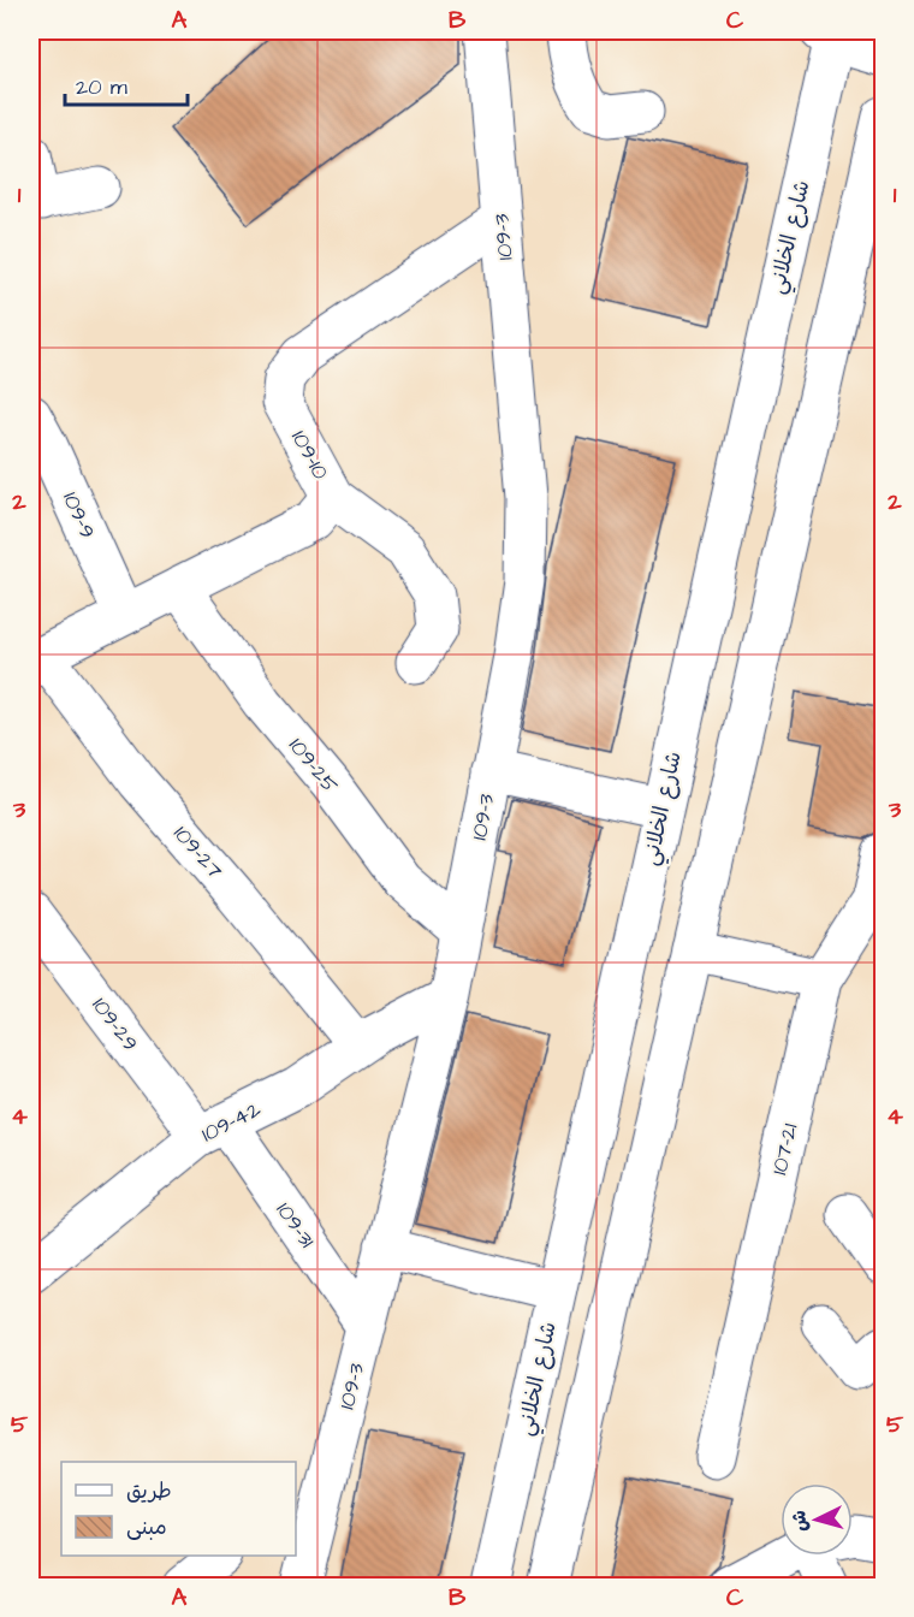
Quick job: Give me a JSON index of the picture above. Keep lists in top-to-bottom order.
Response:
{
  "streets": {
    "street": [
      "109-3",
      "شارع الخلاني",
      "109-10",
      "109-9",
      "109-25",
      "109-27",
      "109-29",
      "109-42",
      "107-21",
      "109-31"
    ]
  },
  "crossings": [
    ["109-3", "109-10"],
    ["109-3", "109-25"],
    ["109-3", "109-42"],
    ["109-3", "109-31"],
    ["109-10", "109-9"],
    ["109-10", "109-25"],
    ["109-10", "109-27"],
    ["109-27", "109-42"],
    ["109-29", "109-42"],
    ["109-29", "109-31"],
    ["109-42", "109-31"]
  ],
  "legend": ["طريق", "مبنى"],
  "scale_bar": "20 m",
  "north": "left",
  "grid": {
    "columns": ["A", "B", "C"],
    "rows": [
      "1",
      "2",
      "3",
      "4",
      "5"
    ]
  }
}
